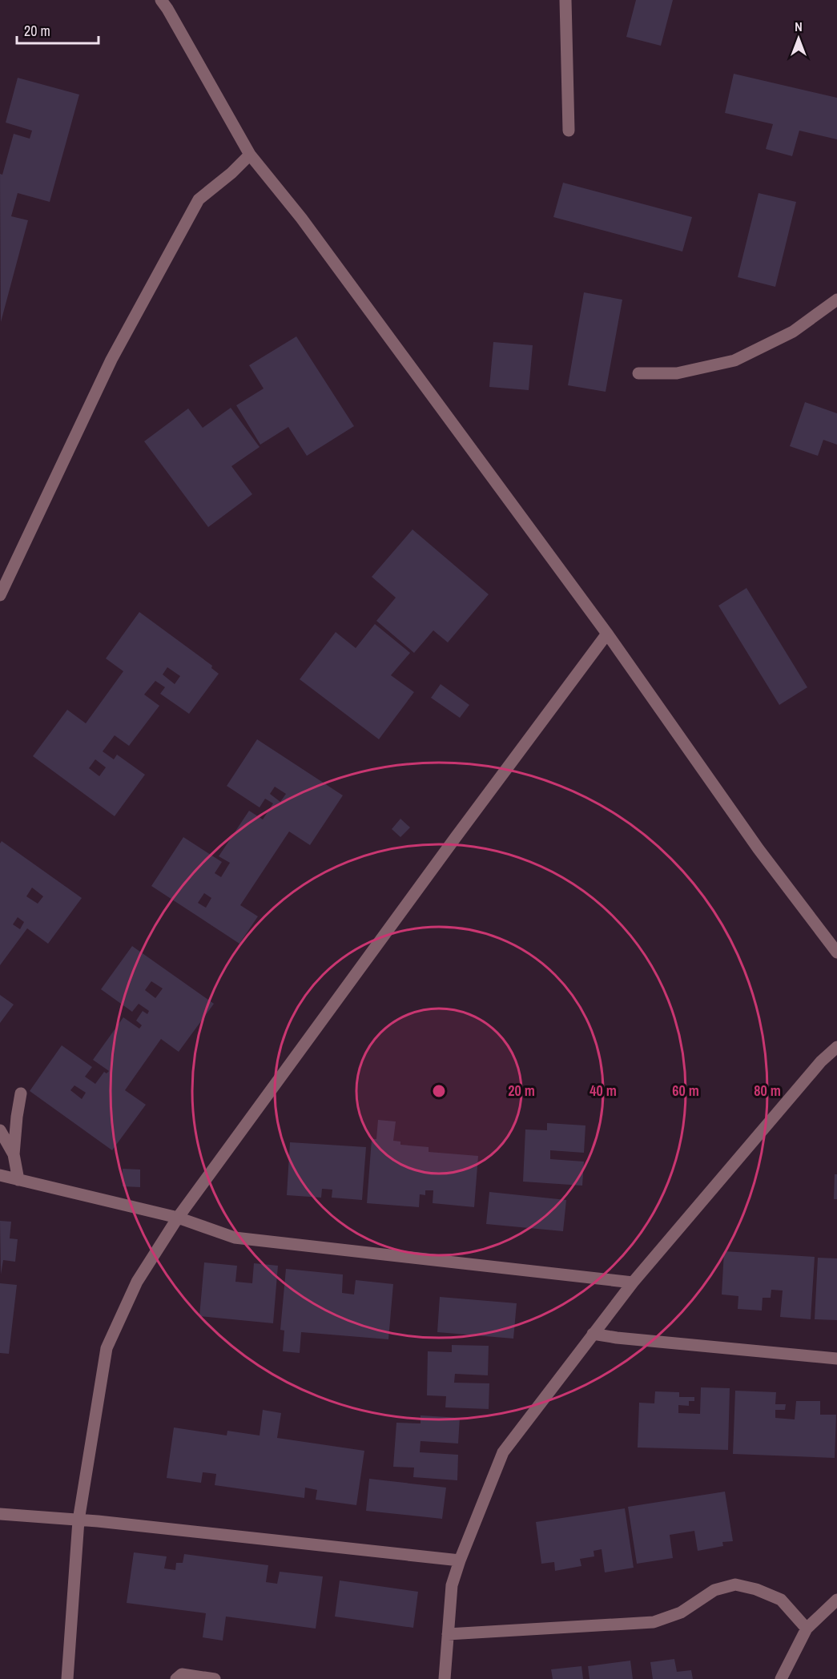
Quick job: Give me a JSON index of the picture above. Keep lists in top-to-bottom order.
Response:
{
  "scale_bar": "20 m",
  "north": "top",
  "rings": [
    "20 m",
    "40 m",
    "60 m",
    "80 m"
  ]
}
